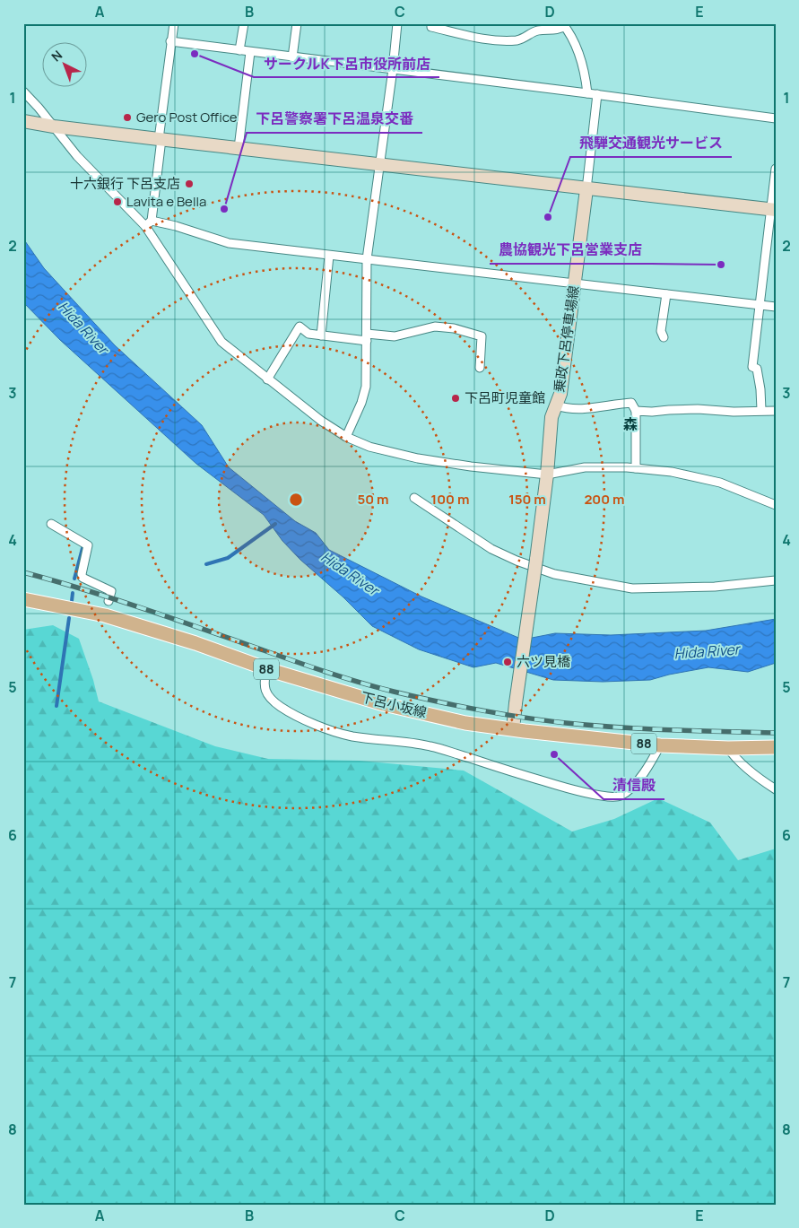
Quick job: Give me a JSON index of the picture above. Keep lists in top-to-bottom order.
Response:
{
  "streets": {
    "main road": ["乗政下呂停車場線", "88", "下呂小坂線"]
  },
  "crossings": [
    ["乗政下呂停車場線", "下呂小坂線"]
  ],
  "districts": ["森"],
  "water": ["Hida River"],
  "places": [
    "サークルK下呂市役所前店",
    "Gero Post Office",
    "十六銀行 下呂支店",
    "Lavita e Bella",
    "下呂警察署下呂温泉交番",
    "飛騨交通観光サービス",
    "農協観光下呂営業支店",
    "下呂町児童館",
    "六ツ見橋",
    "清信殿"
  ],
  "north": "top left",
  "grid": {
    "columns": [
      "A",
      "B",
      "C",
      "D",
      "E"
    ],
    "rows": [
      "1",
      "2",
      "3",
      "4",
      "5",
      "6",
      "7",
      "8"
    ]
  },
  "rings": [
    "50 m",
    "100 m",
    "150 m",
    "200 m"
  ]
}
